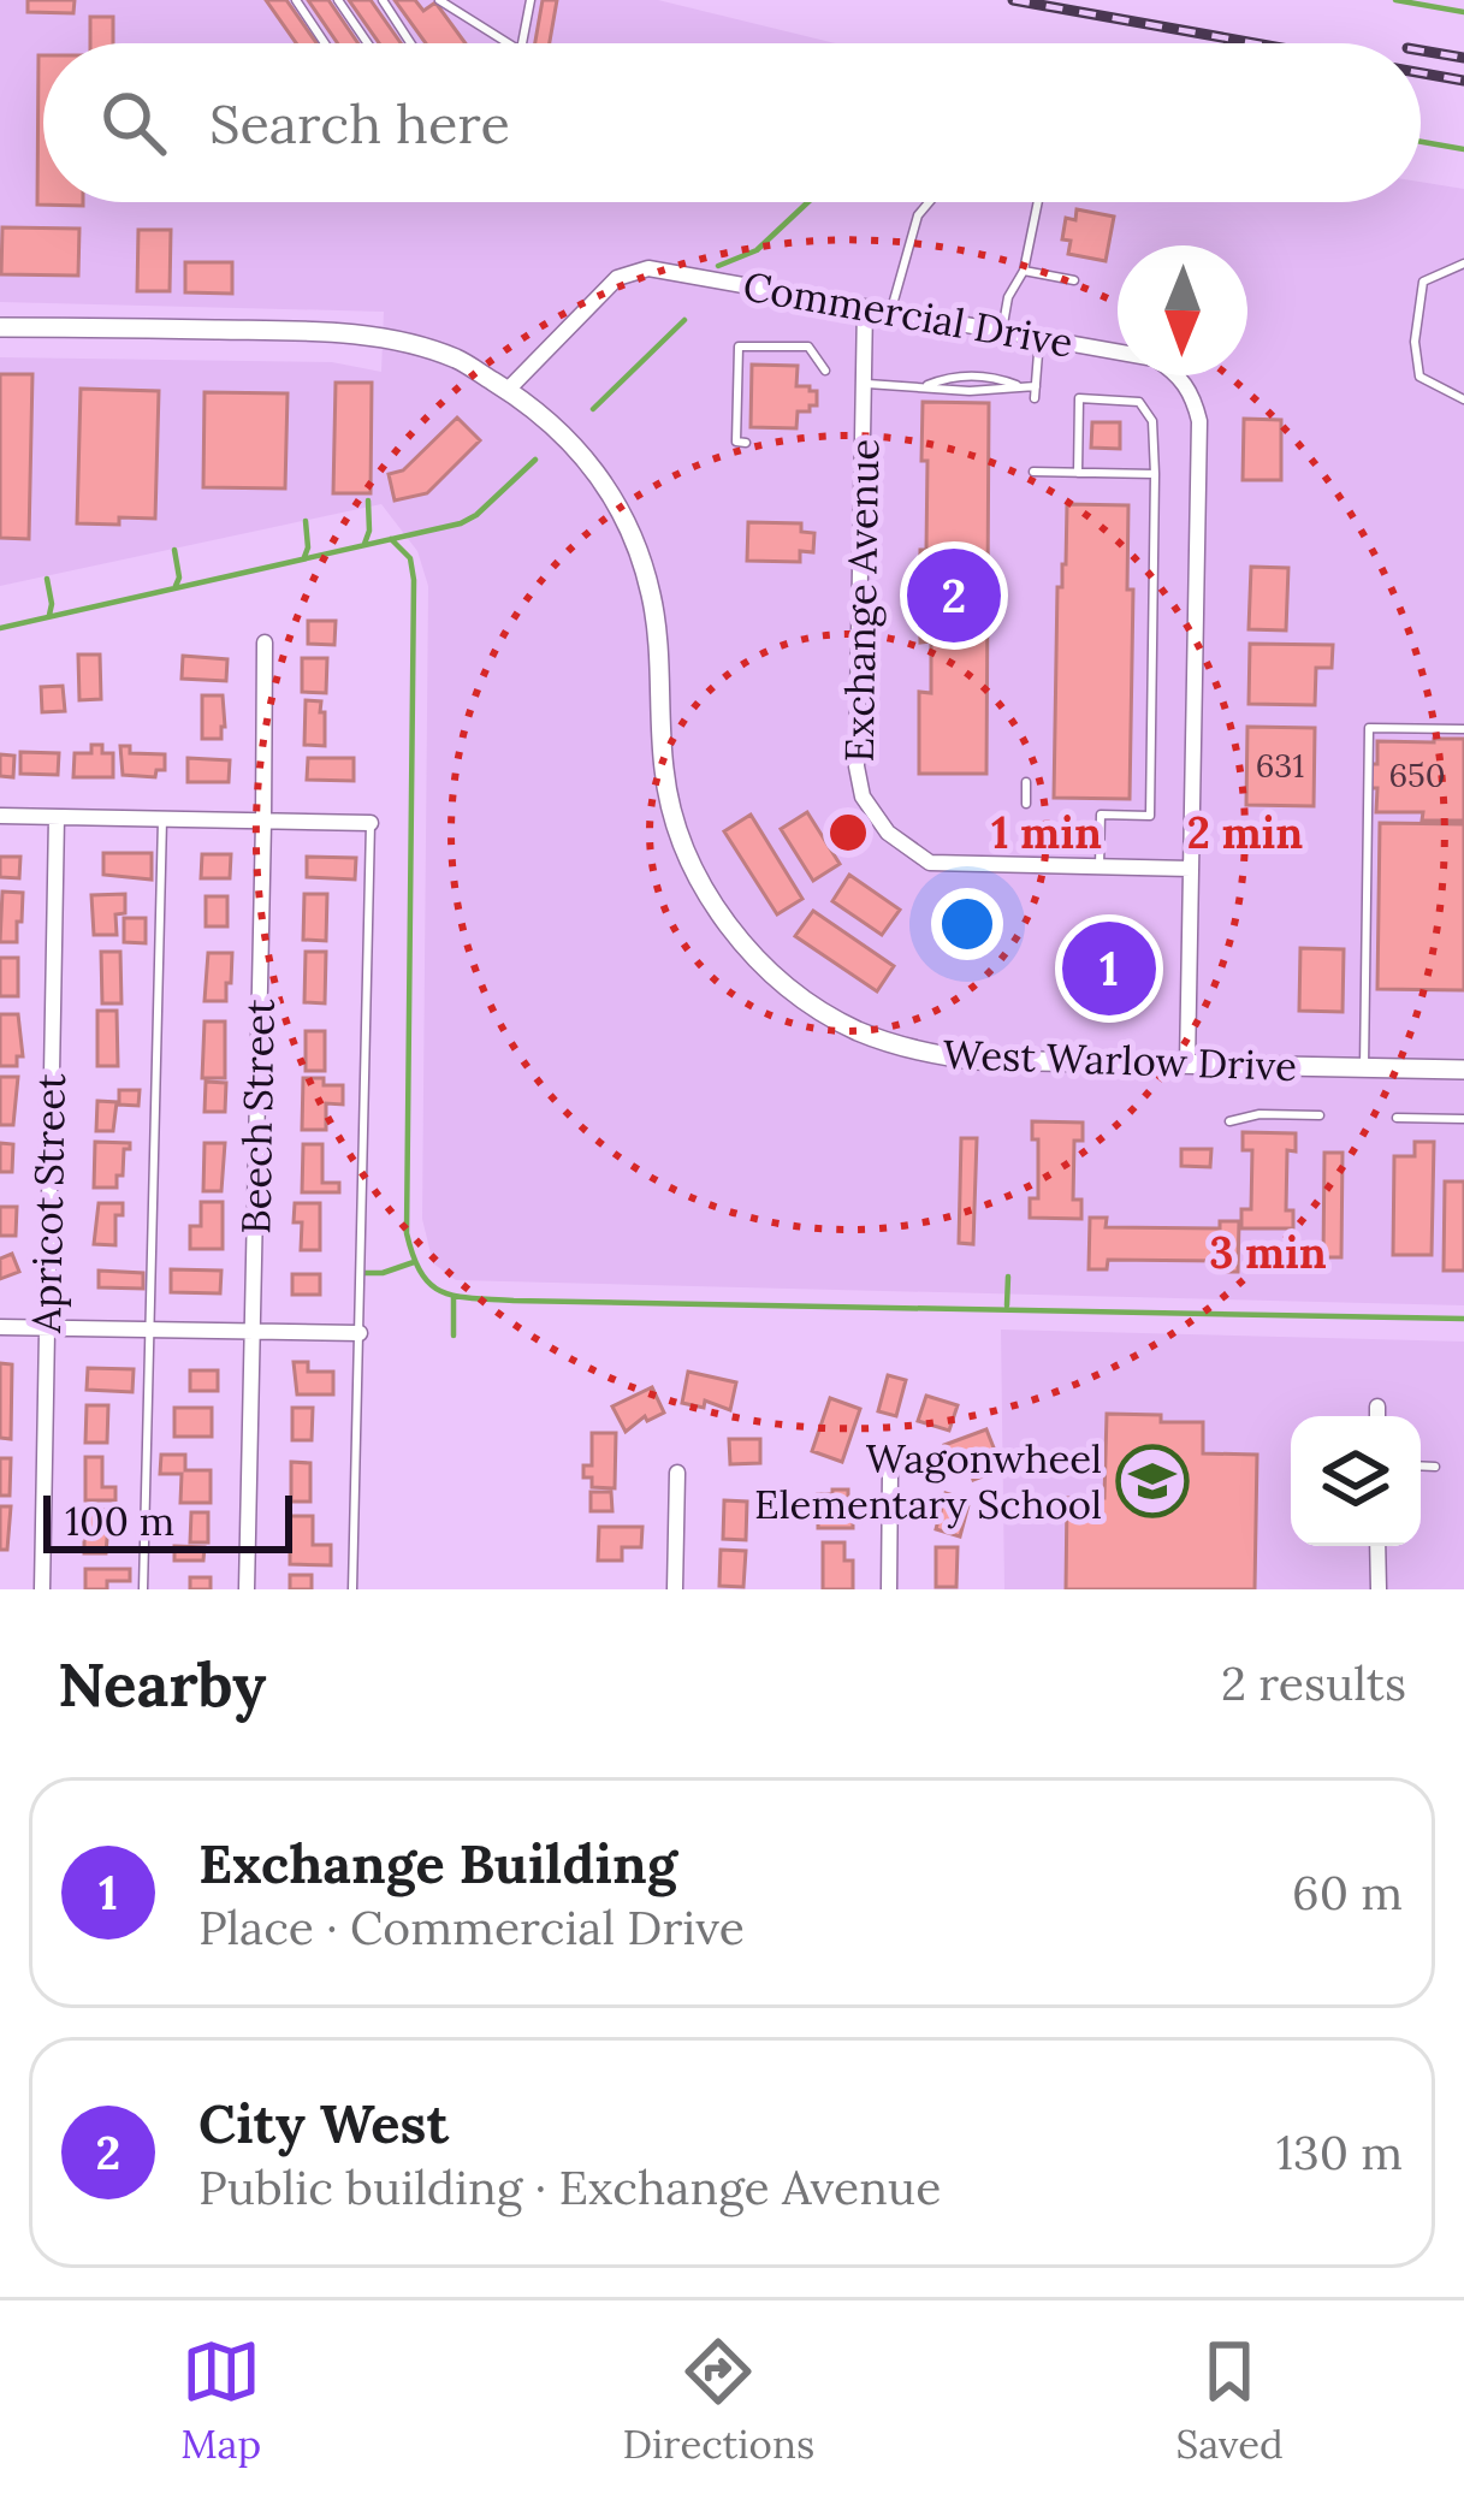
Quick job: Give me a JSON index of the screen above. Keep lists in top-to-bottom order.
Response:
{
  "streets": {
    "street": [
      "Commercial Drive",
      "Exchange Avenue",
      "West Warlow Drive",
      "Beech Street",
      "Apricot Street"
    ]
  },
  "crossings": [
    ["Commercial Drive", "Exchange Avenue"],
    ["Commercial Drive", "West Warlow Drive"]
  ],
  "places": {
    "school or university": ["Wagonwheel Elementary School"]
  },
  "house_numbers": ["631", "650"],
  "scale_bar": "100 m",
  "north": "bottom",
  "page": {
    "search": "Search here",
    "pins": ["2", "1"],
    "scale": "100 m",
    "heading": ["Nearby", "2 results"],
    "list": [
      {
        "mark": "1",
        "name": "Exchange Building",
        "note": "Place · Commercial Drive",
        "value": "60 m"
      },
      {
        "mark": "2",
        "name": "City West",
        "note": "Public building · Exchange Avenue",
        "value": "130 m"
      }
    ],
    "nav": ["Map", "Directions", "Saved"]
  },
  "rings": ["1 min", "2 min", "3 min"]
}
